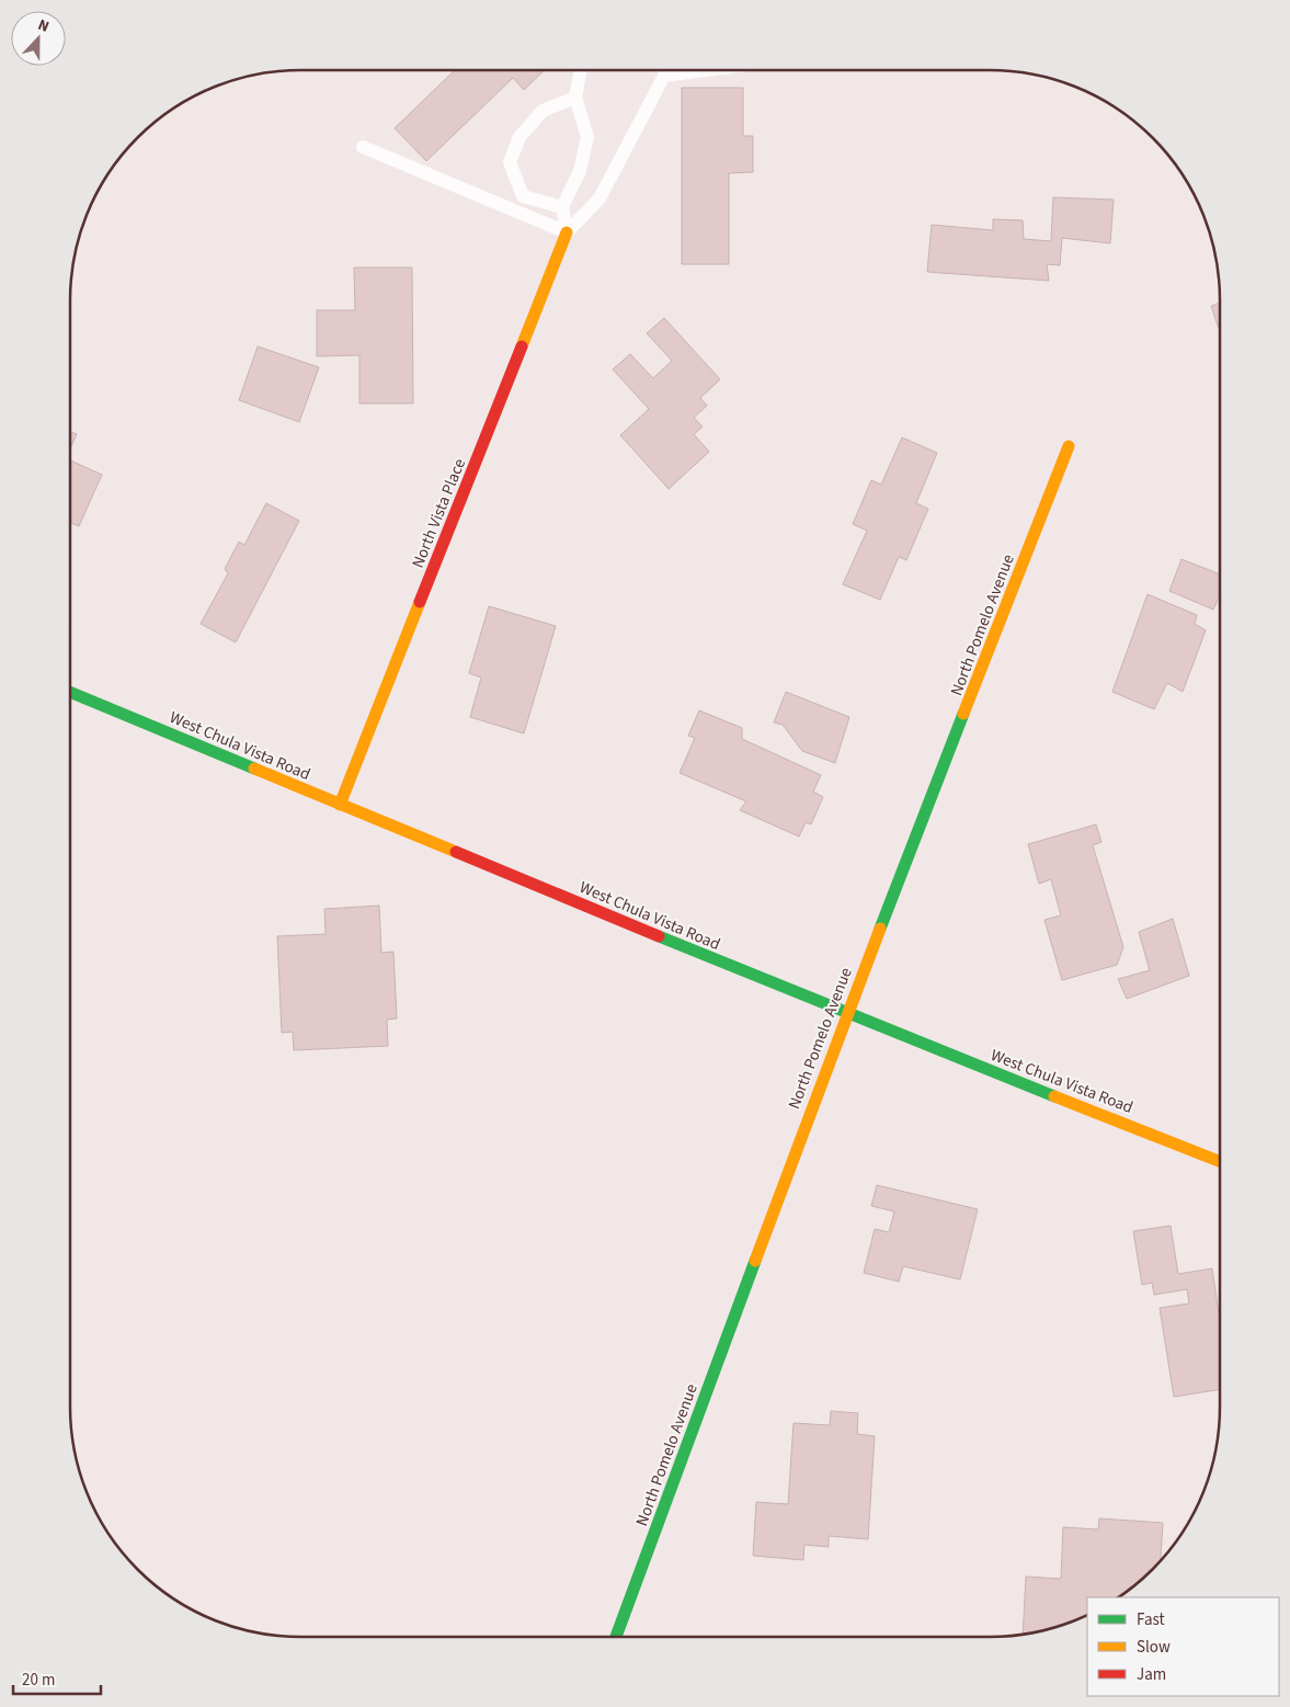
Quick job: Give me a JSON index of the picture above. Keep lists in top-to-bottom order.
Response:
{
  "streets": {
    "street": ["North Vista Place", "North Pomelo Avenue", "West Chula Vista Road"]
  },
  "crossings": [
    ["North Vista Place", "West Chula Vista Road"],
    ["North Pomelo Avenue", "West Chula Vista Road"]
  ],
  "legend": ["Fast", "Slow", "Jam"],
  "scale_bar": "20 m",
  "north": "top"
}
